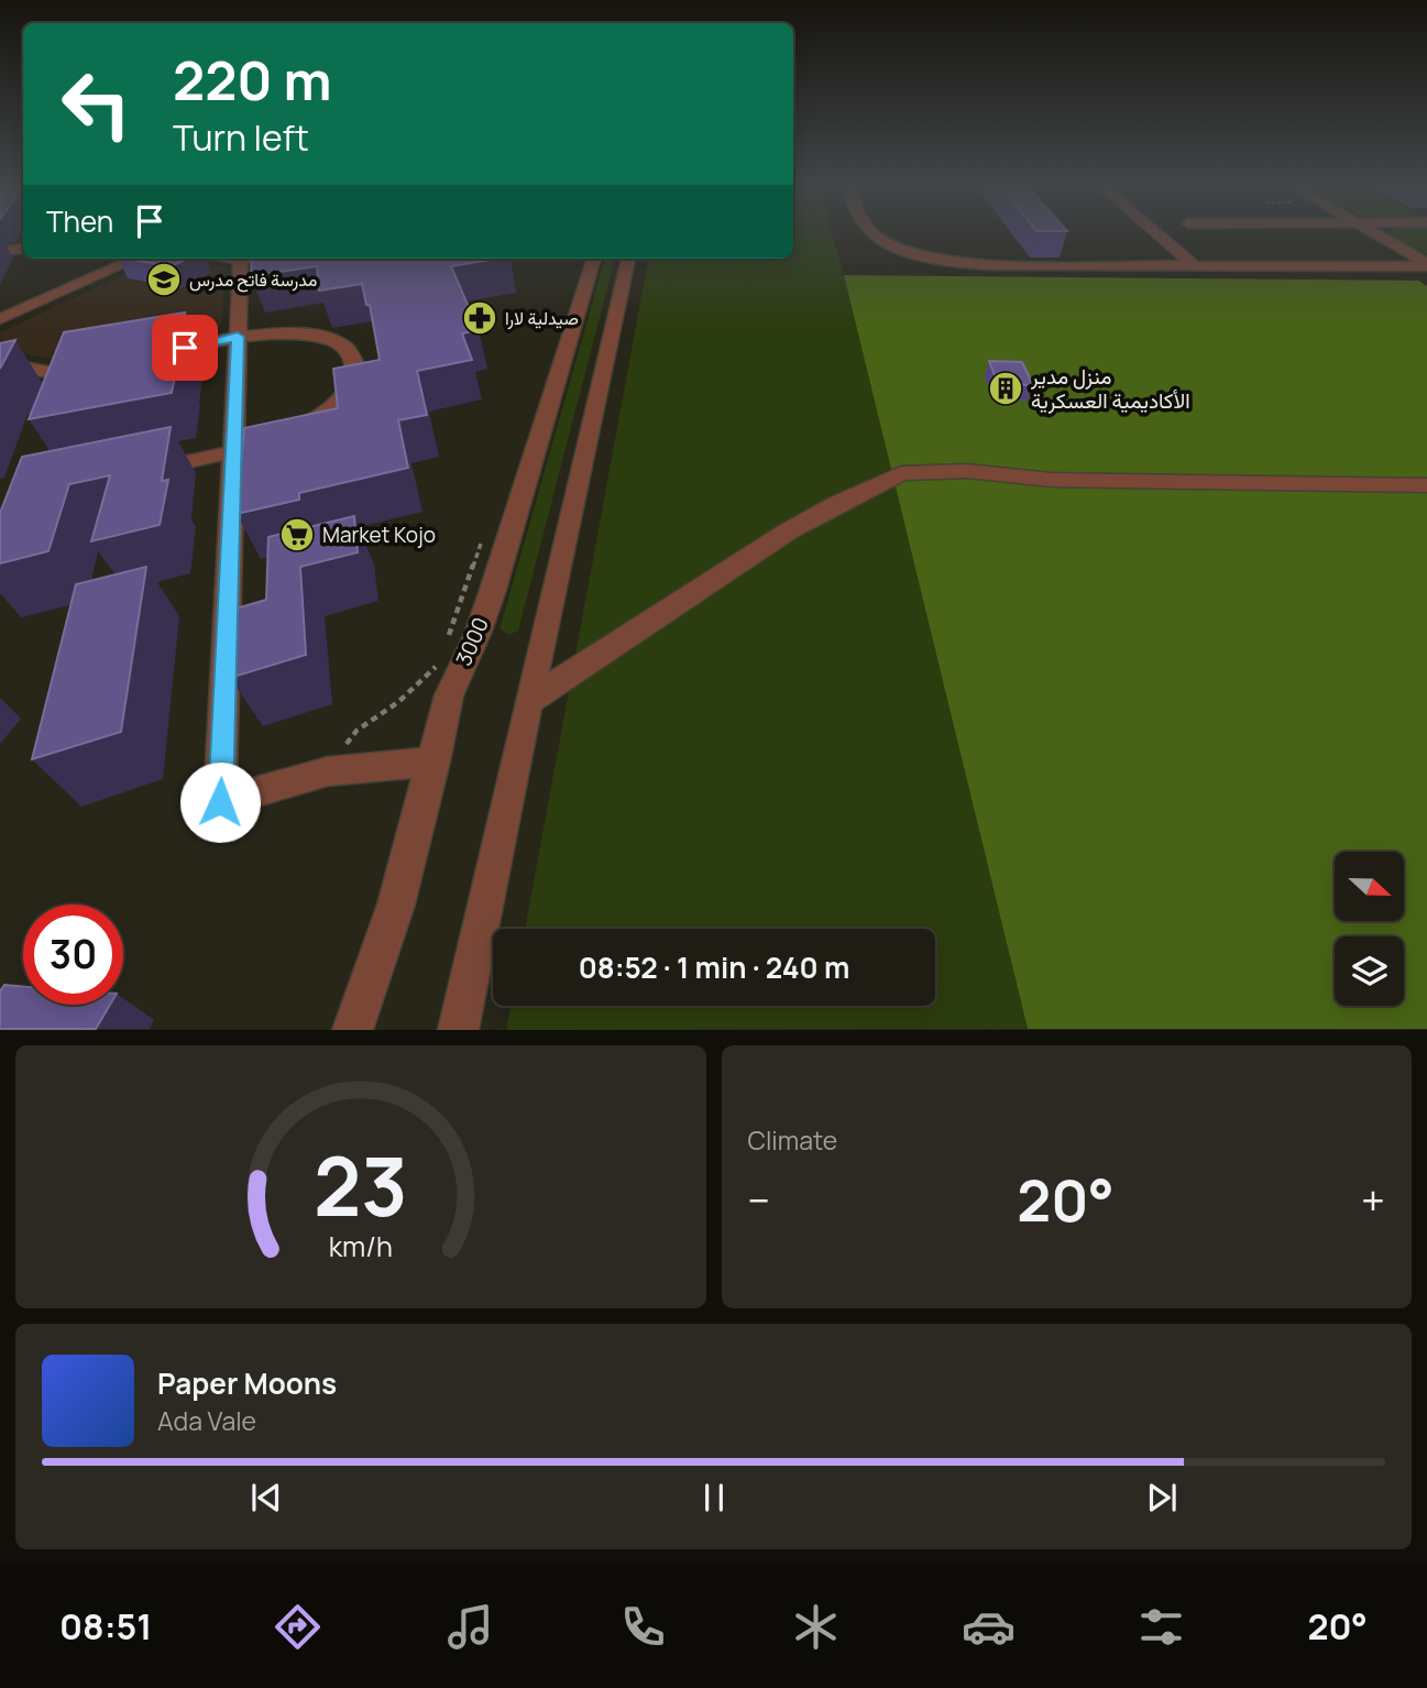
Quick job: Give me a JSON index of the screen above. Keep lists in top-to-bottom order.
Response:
{
  "streets": {
    "street": ["3000"]
  },
  "places": {
    "school or university": ["مدرسة فاتح مدرس"],
    "pharmacy": ["صيدلية لارا"],
    "building": ["منزل مدير الأكاديمية العسكرية"],
    "supermarket": ["Market Kojo"]
  },
  "north": "right",
  "page": {
    "turn": ["220 m", "Turn left"],
    "then": "Then",
    "limit": "30",
    "trip": "08:52 · 1 min · 240 m",
    "tile": "Climate",
    "heat": ["−", "20°", "+"],
    "song": ["Paper Moons", "Ada Vale"],
    "tabs": ["08:51", "20°"],
    "gauge": ["23", "km/h"]
  }
}
